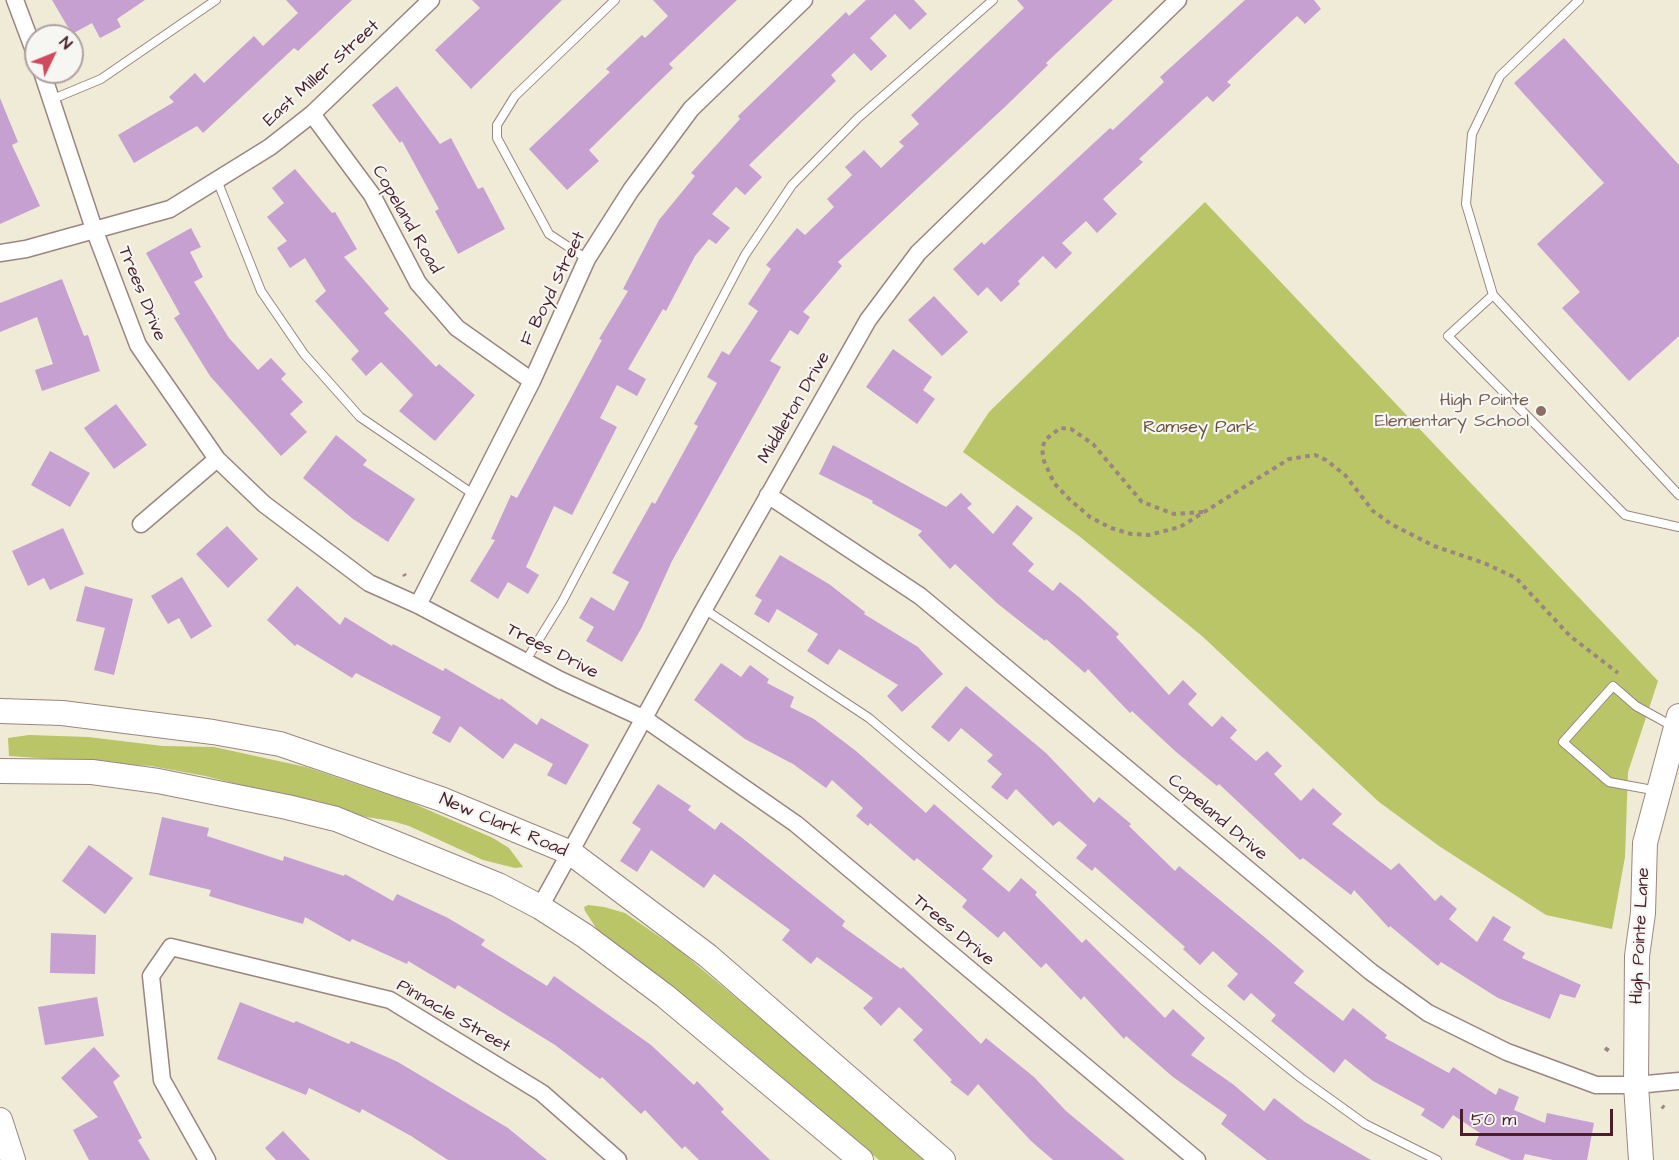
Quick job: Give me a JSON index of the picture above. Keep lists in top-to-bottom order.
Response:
{
  "streets": {
    "main road": ["New Clark Road", "High Pointe Lane"],
    "street": [
      "East Miller Street",
      "Copeland Road",
      "F Boyd Street",
      "Trees Drive",
      "Middleton Drive",
      "Copeland Drive",
      "Pinnacle Street"
    ]
  },
  "crossings": [
    ["East Miller Street", "Copeland Road"],
    ["East Miller Street", "Trees Drive"],
    ["Copeland Road", "F Boyd Street"],
    ["F Boyd Street", "Trees Drive"],
    ["Trees Drive", "Middleton Drive"],
    ["Middleton Drive", "Copeland Drive"],
    ["Middleton Drive", "New Clark Road"],
    ["Copeland Drive", "High Pointe Lane"]
  ],
  "parks": ["Ramsey Park"],
  "places": ["High Pointe Elementary School"],
  "scale_bar": "50 m",
  "north": "top right"
}
